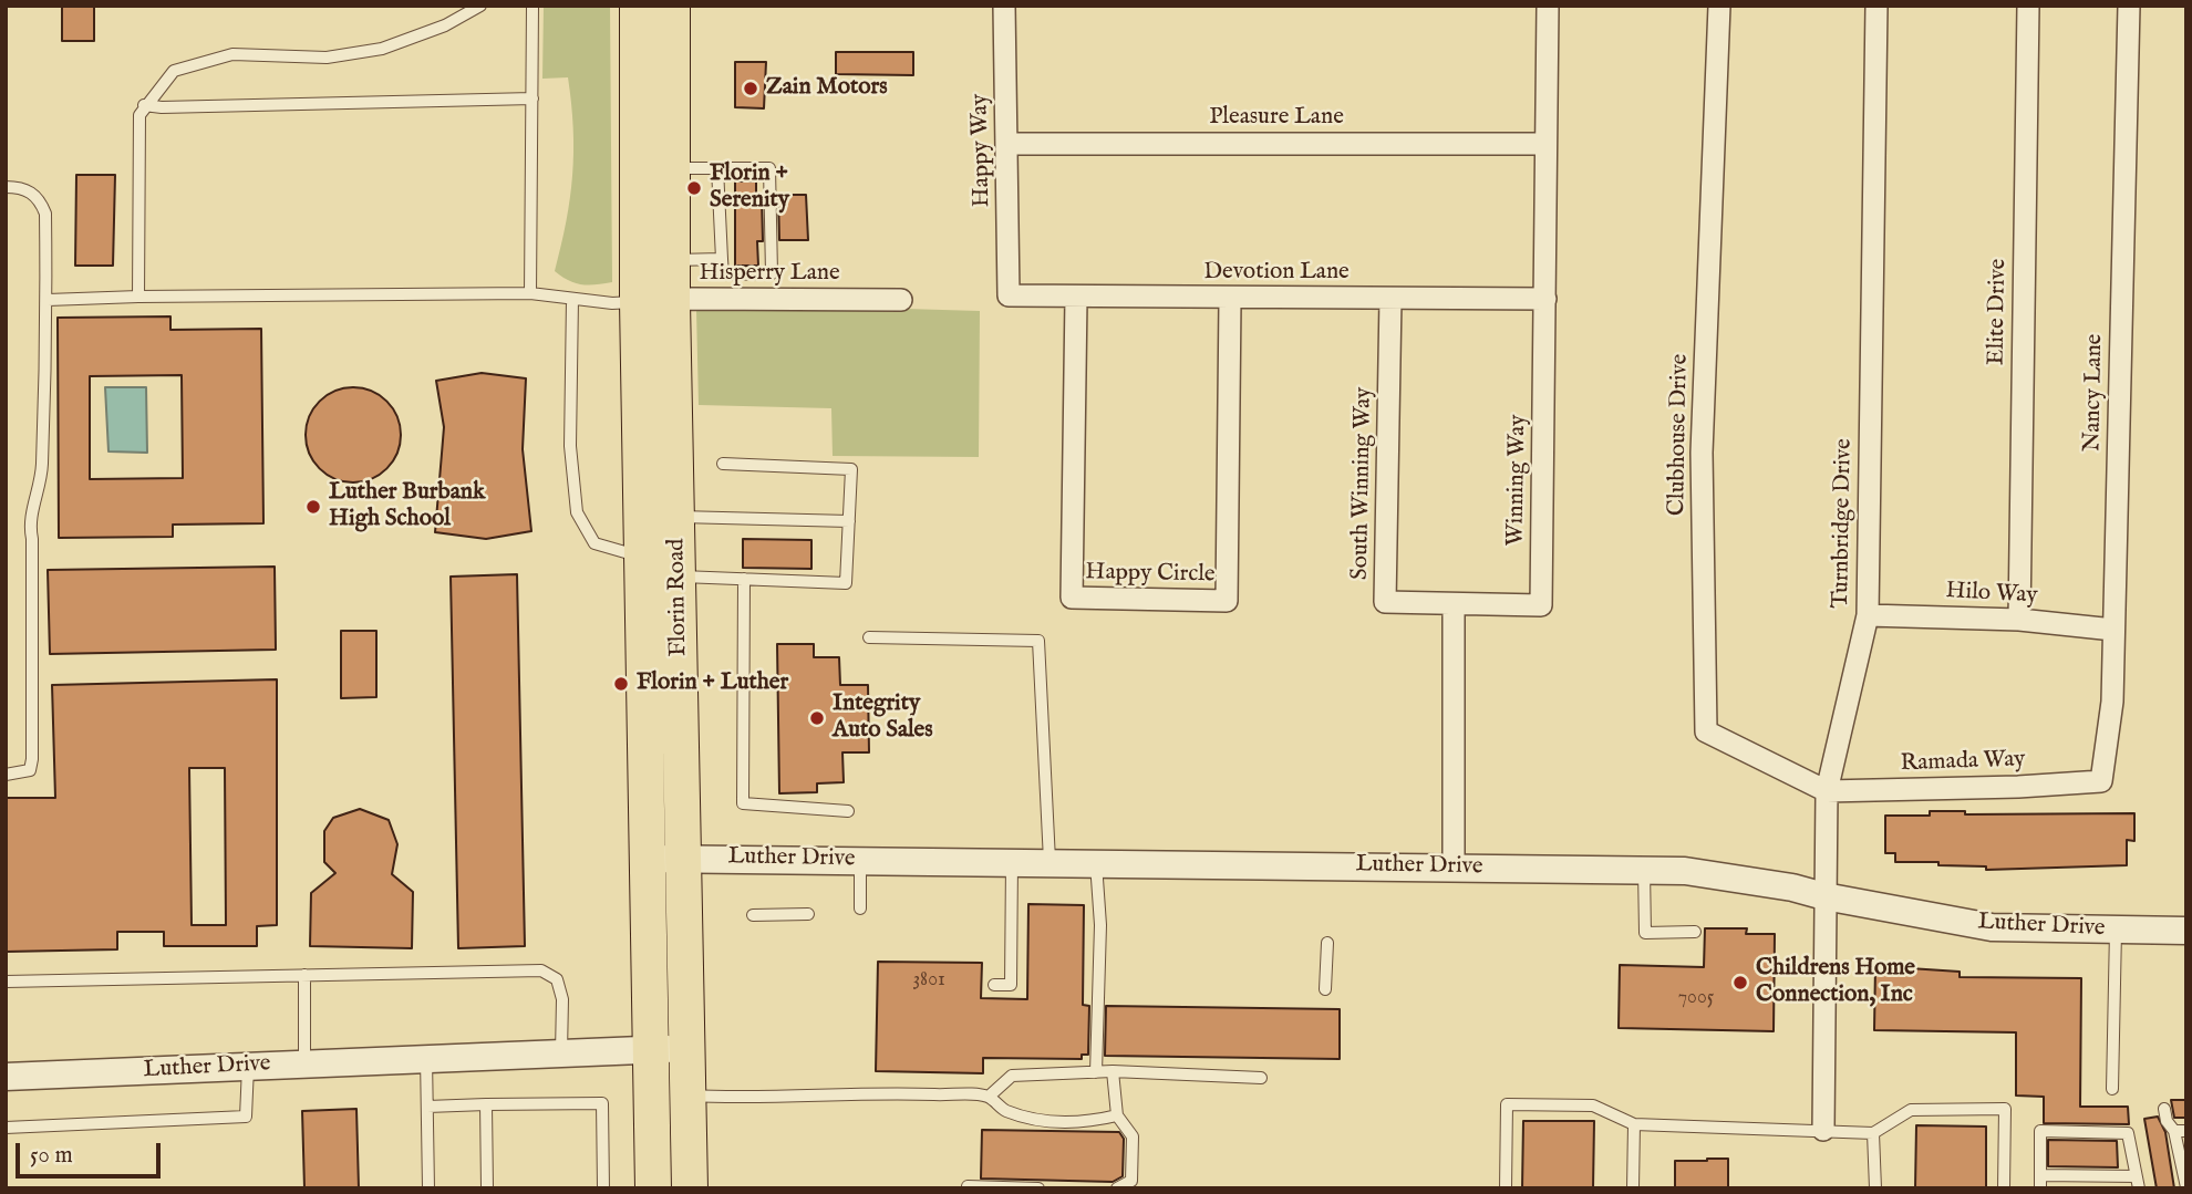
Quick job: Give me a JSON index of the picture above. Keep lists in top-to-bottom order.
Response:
{
  "streets": {
    "main road": ["Florin Road"],
    "street": [
      "Pleasure Lane",
      "Happy Way",
      "Devotion Lane",
      "Hisperry Lane",
      "Elite Drive",
      "Nancy Lane",
      "Clubhouse Drive",
      "Winning Way",
      "South Winning Way",
      "Turnbridge Drive",
      "Happy Circle",
      "Hilo Way",
      "Ramada Way",
      "Luther Drive"
    ]
  },
  "crossings": [
    ["Pleasure Lane", "Happy Way"],
    ["Pleasure Lane", "Winning Way"],
    ["Happy Way", "Devotion Lane"],
    ["Devotion Lane", "Winning Way"],
    ["Devotion Lane", "South Winning Way"],
    ["Devotion Lane", "Happy Circle"],
    ["Hisperry Lane", "Florin Road"],
    ["Elite Drive", "Hilo Way"],
    ["Nancy Lane", "Hilo Way"],
    ["Nancy Lane", "Ramada Way"],
    ["Clubhouse Drive", "Turnbridge Drive"],
    ["Clubhouse Drive", "Ramada Way"],
    ["Winning Way", "South Winning Way"],
    ["Turnbridge Drive", "Hilo Way"],
    ["Turnbridge Drive", "Ramada Way"],
    ["Turnbridge Drive", "Luther Drive"],
    ["Florin Road", "Luther Drive"]
  ],
  "places": [
    "Zain Motors",
    "Florin + Serenity",
    "Luther Burbank High School",
    "Florin + Luther",
    "Integrity Auto Sales",
    "Childrens Home Connection, Inc"
  ],
  "house_numbers": ["3801", "7005"],
  "scale_bar": "50 m"
}
